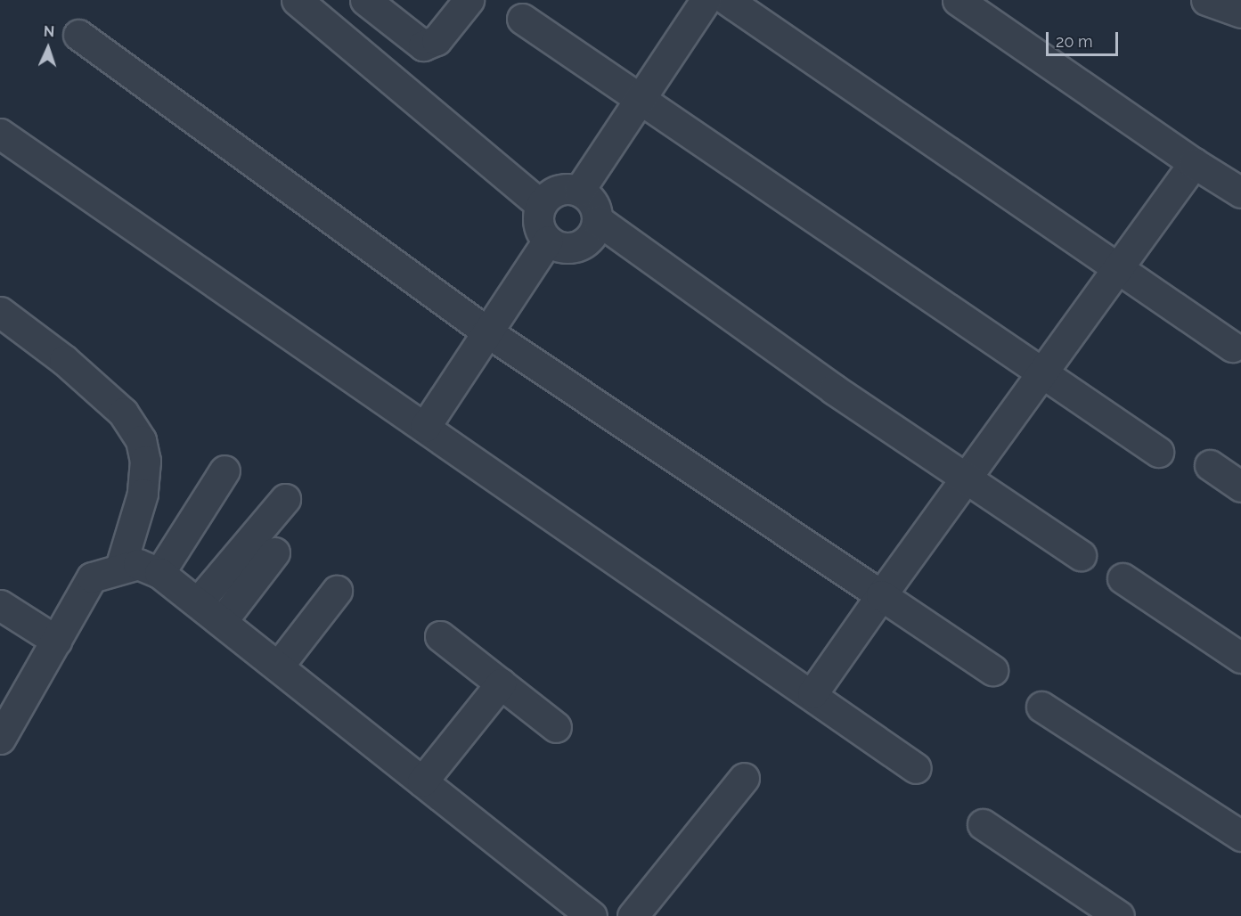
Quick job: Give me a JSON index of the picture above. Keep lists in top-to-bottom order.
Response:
{
  "scale_bar": "20 m",
  "north": "top"
}
